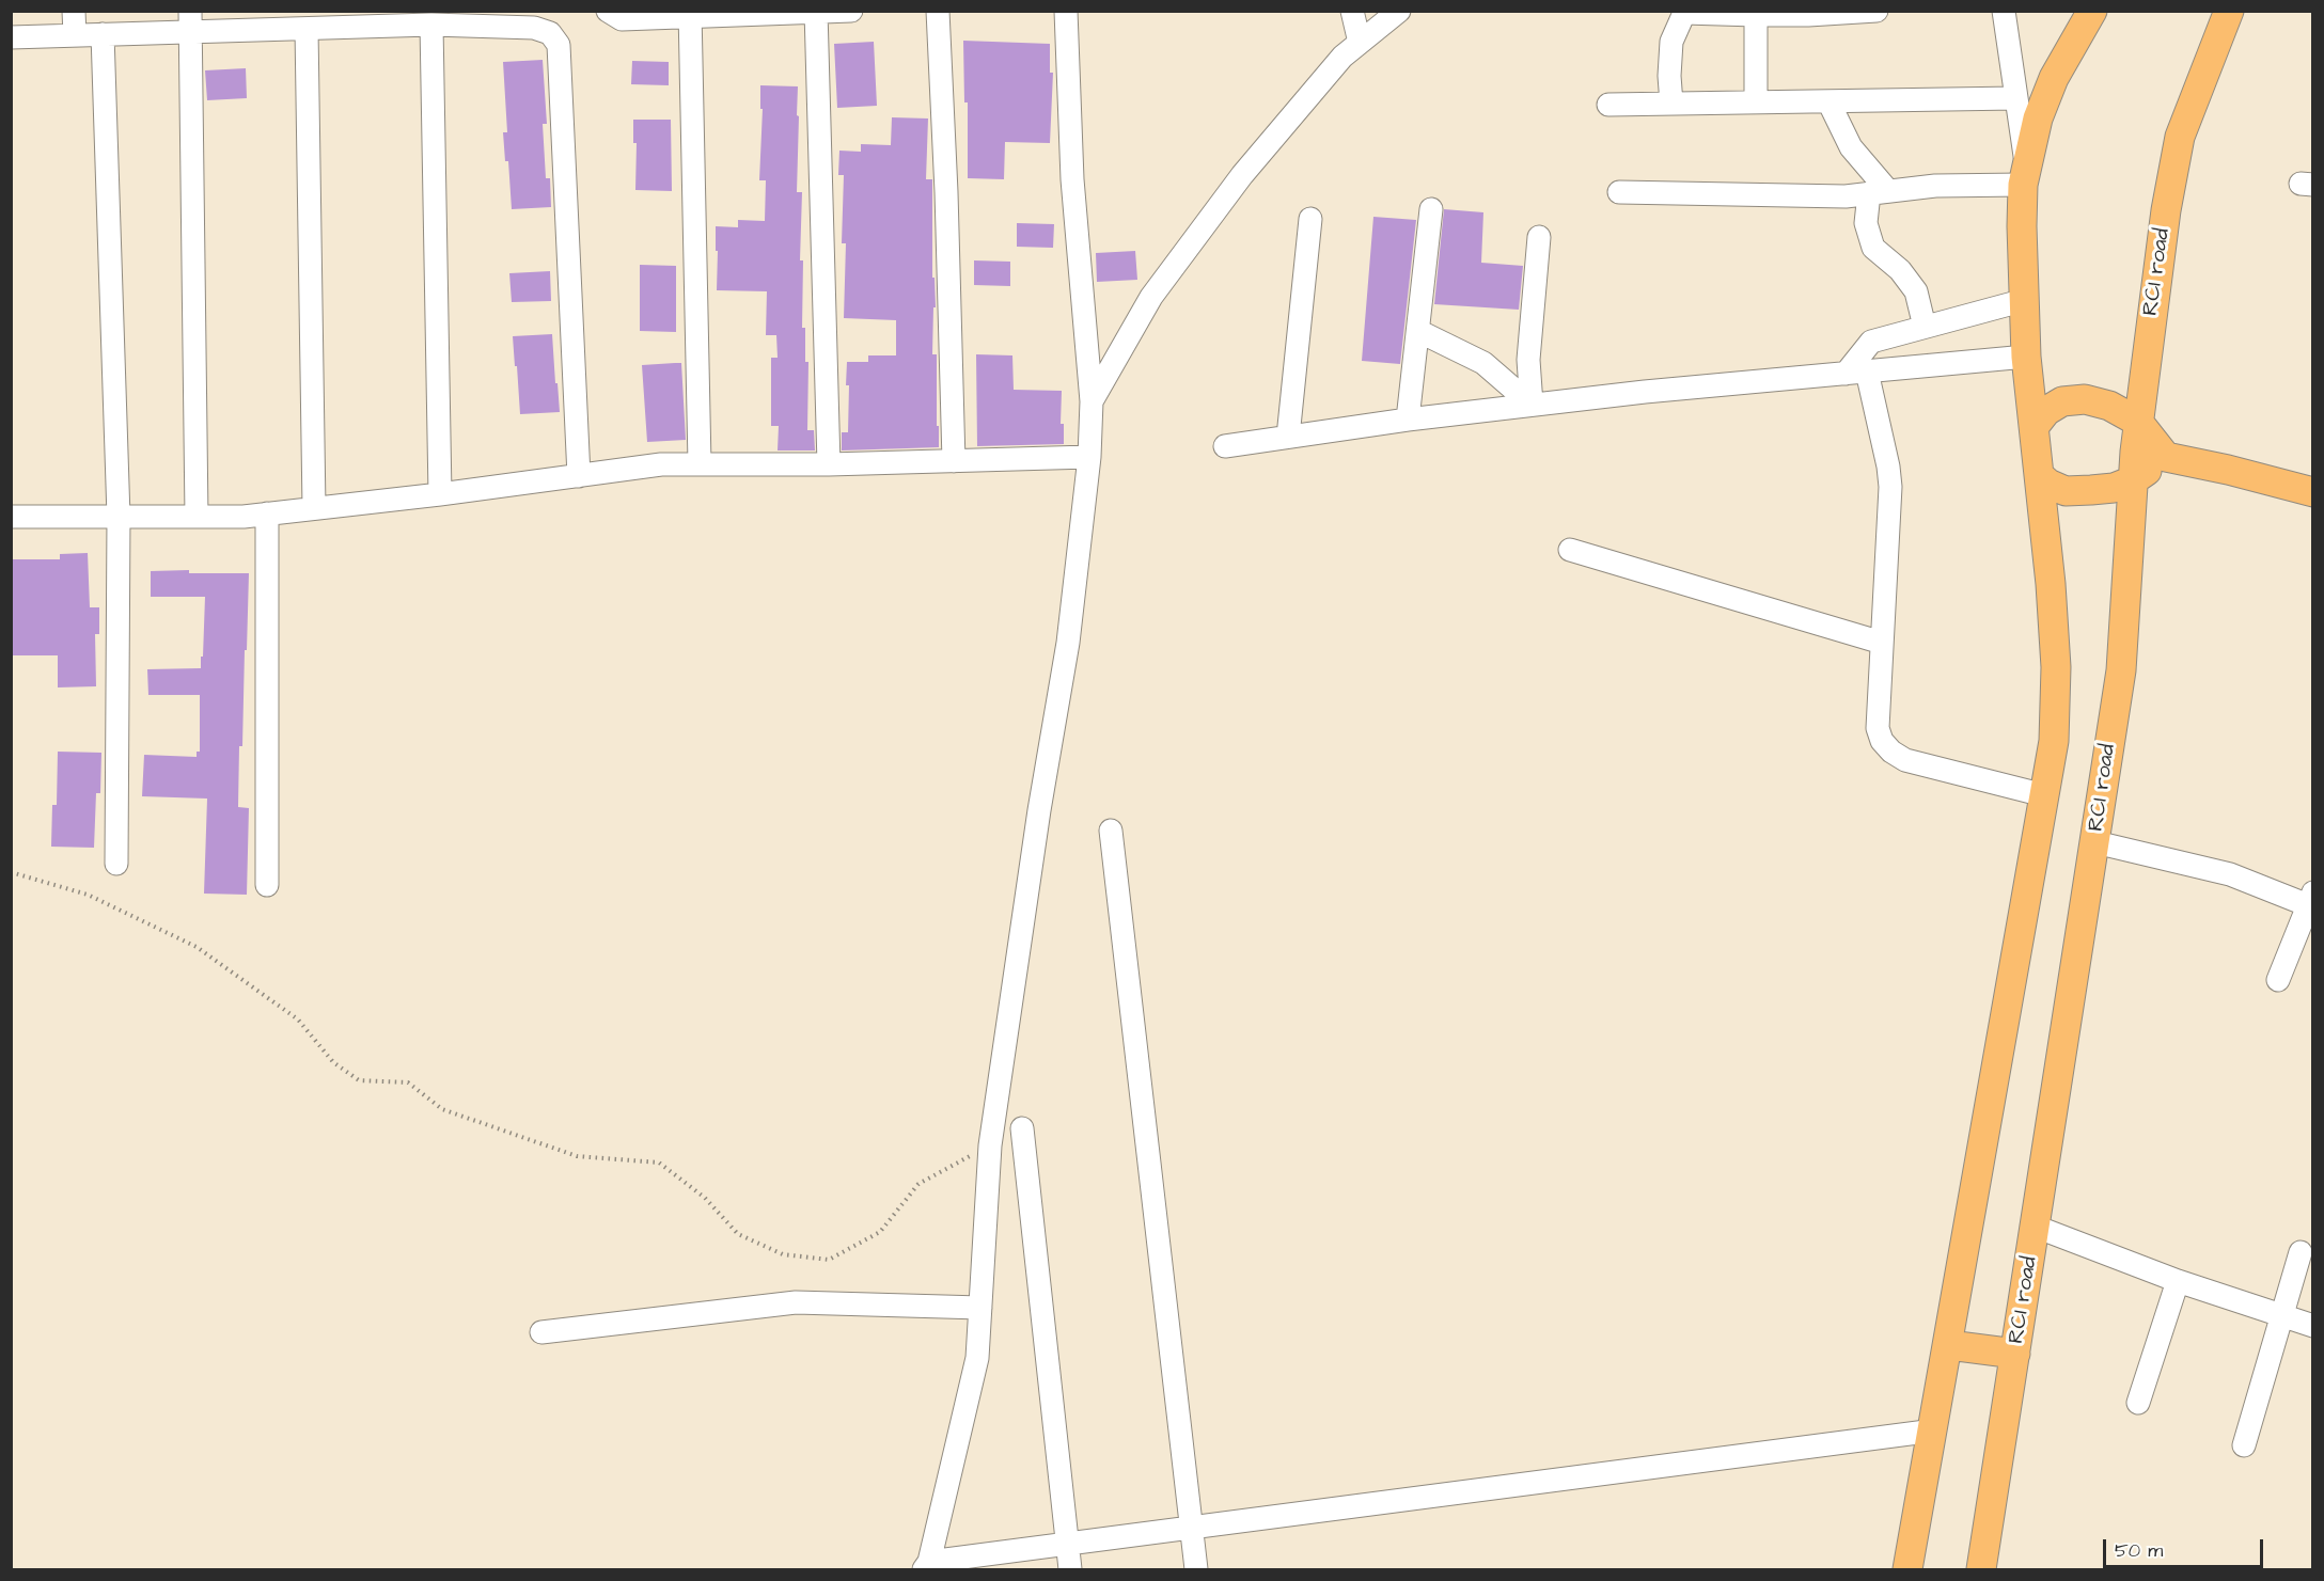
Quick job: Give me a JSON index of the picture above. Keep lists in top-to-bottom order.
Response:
{
  "streets": {
    "main road": ["RCI road"]
  },
  "scale_bar": "50 m"
}
